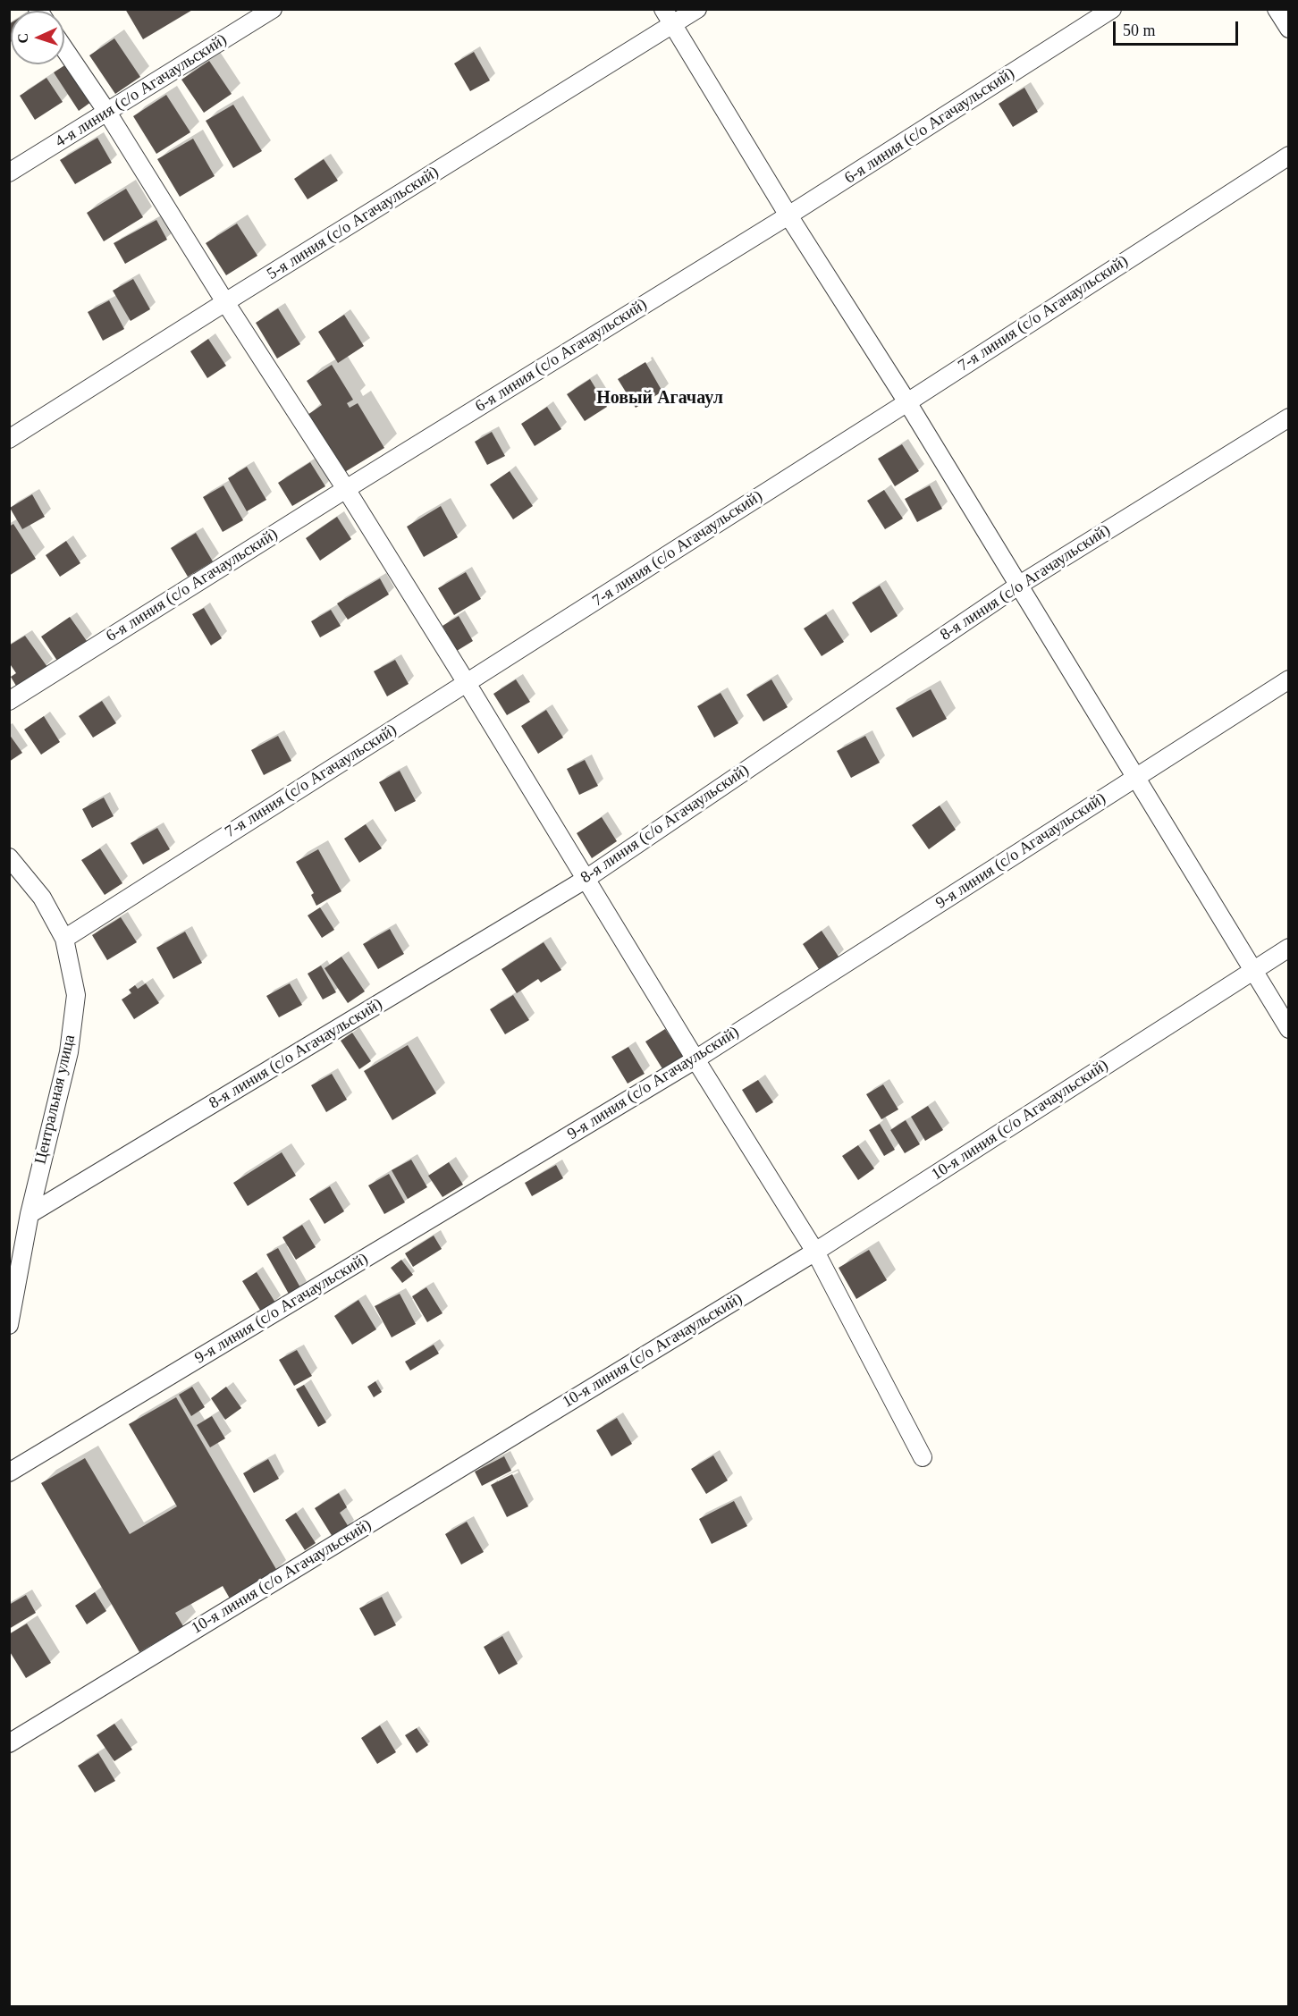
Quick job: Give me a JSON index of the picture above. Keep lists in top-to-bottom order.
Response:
{
  "streets": {
    "street": [
      "4-я линия (с/о Агачаульский)",
      "6-я линия (с/о Агачаульский)",
      "5-я линия (с/о Агачаульский)",
      "7-я линия (с/о Агачаульский)",
      "8-я линия (с/о Агачаульский)",
      "9-я линия (с/о Агачаульский)",
      "Центральная улица",
      "10-я линия (с/о Агачаульский)"
    ]
  },
  "crossings": [
    ["7-я линия (с/о Агачаульский)", "Центральная улица"],
    ["8-я линия (с/о Агачаульский)", "Центральная улица"]
  ],
  "districts": ["Новый Агачаул"],
  "scale_bar": "50 m",
  "north": "left"
}
